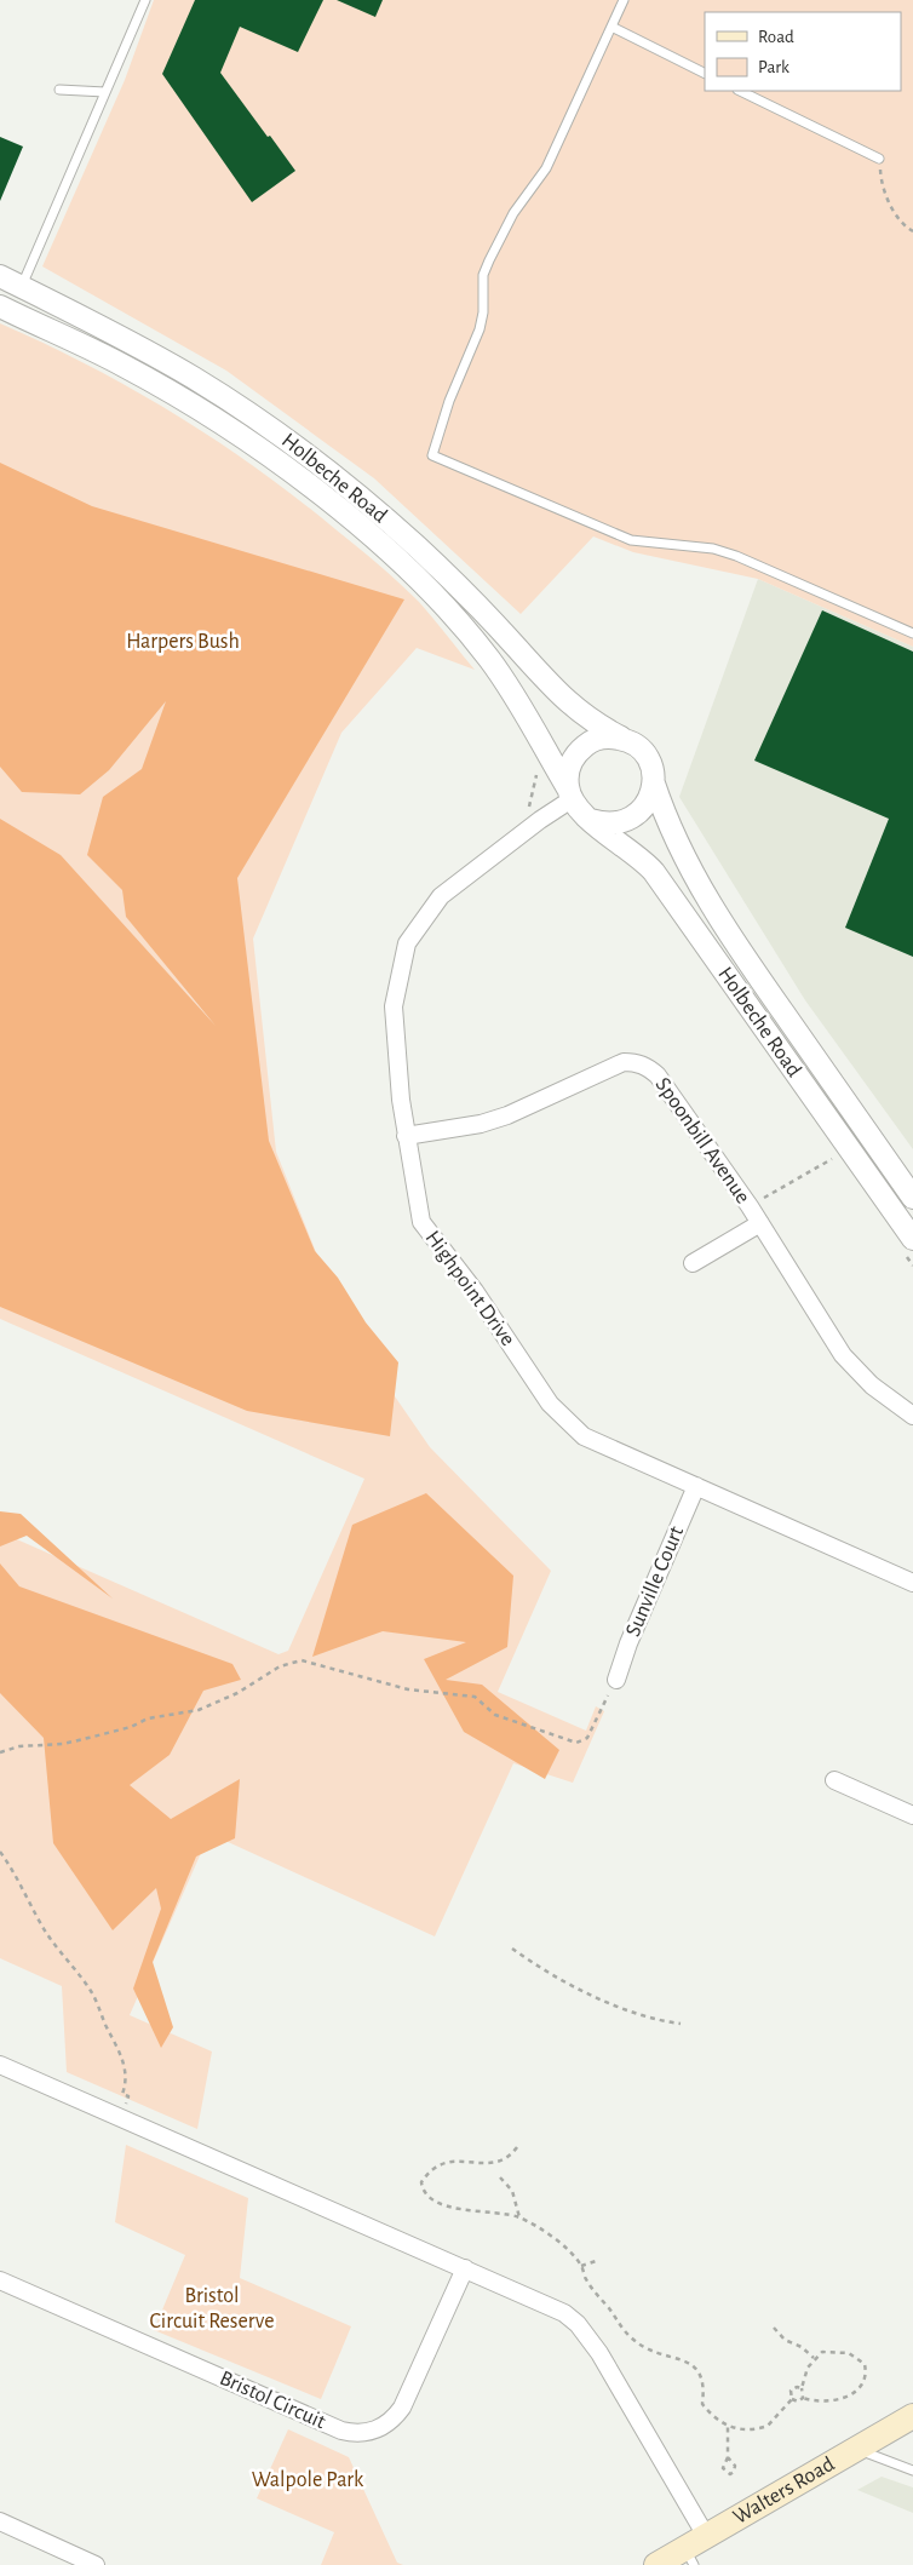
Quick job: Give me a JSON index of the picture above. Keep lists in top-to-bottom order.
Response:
{
  "streets": {
    "main road": ["Walters Road"],
    "street": [
      "Holbeche Road",
      "Spoonbill Avenue",
      "Highpoint Drive",
      "Sunville Court",
      "Bristol Circuit"
    ]
  },
  "crossings": [
    ["Holbeche Road", "Highpoint Drive"],
    ["Spoonbill Avenue", "Highpoint Drive"],
    ["Highpoint Drive", "Sunville Court"]
  ],
  "parks": ["Harpers Bush", "Bristol Circuit Reserve", "Walpole Park"],
  "legend": ["Road", "Park"]
}
